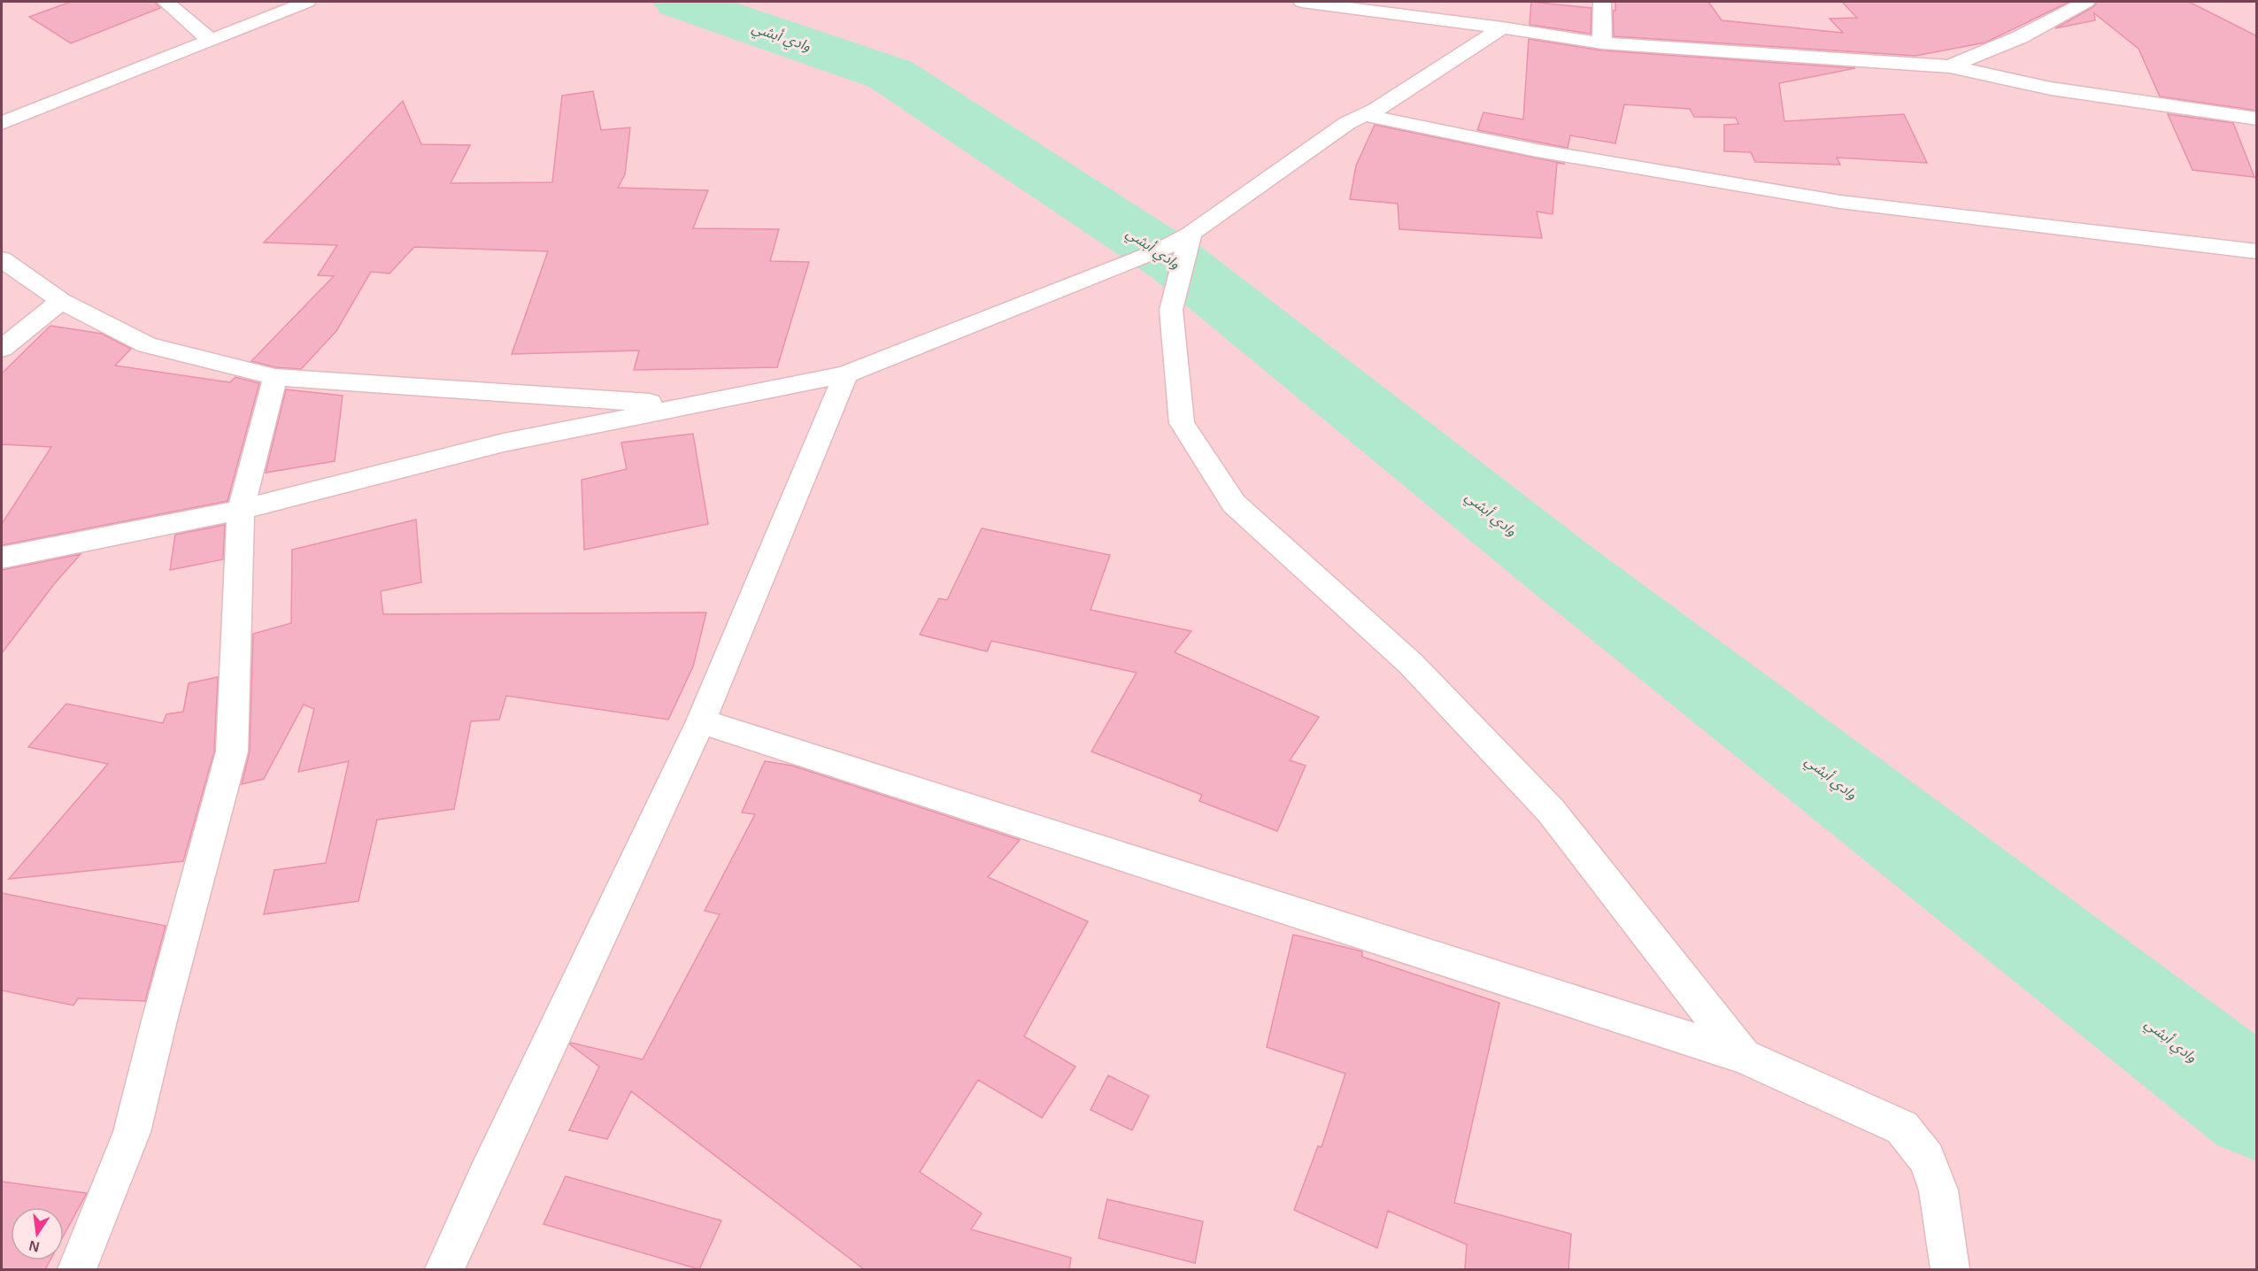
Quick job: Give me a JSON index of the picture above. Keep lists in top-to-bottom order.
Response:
{
  "water": ["وادي أبشي"],
  "north": "bottom"
}
